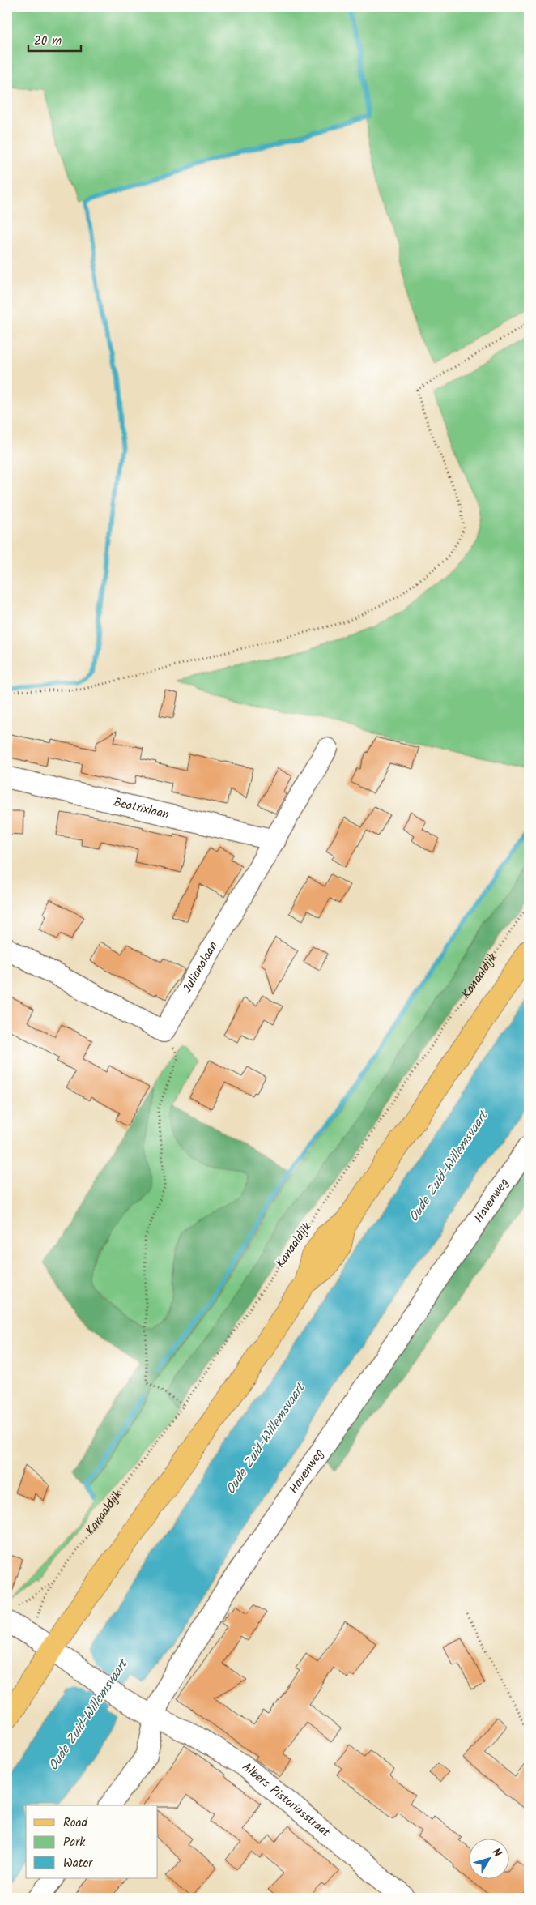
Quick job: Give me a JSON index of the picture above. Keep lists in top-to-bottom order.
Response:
{
  "streets": {
    "street": [
      "Beatrixlaan",
      "Julianalaan",
      "Havenweg",
      "Albers Pistoriusstraat"
    ],
    "path": ["Kanaaldijk"]
  },
  "crossings": [
    ["Beatrixlaan", "Julianalaan"],
    ["Kanaaldijk", "Albers Pistoriusstraat"],
    ["Havenweg", "Albers Pistoriusstraat"]
  ],
  "water": ["Oude Zuid-Willemsvaart"],
  "legend": ["Road", "Park", "Water"],
  "scale_bar": "20 m",
  "north": "top right"
}
